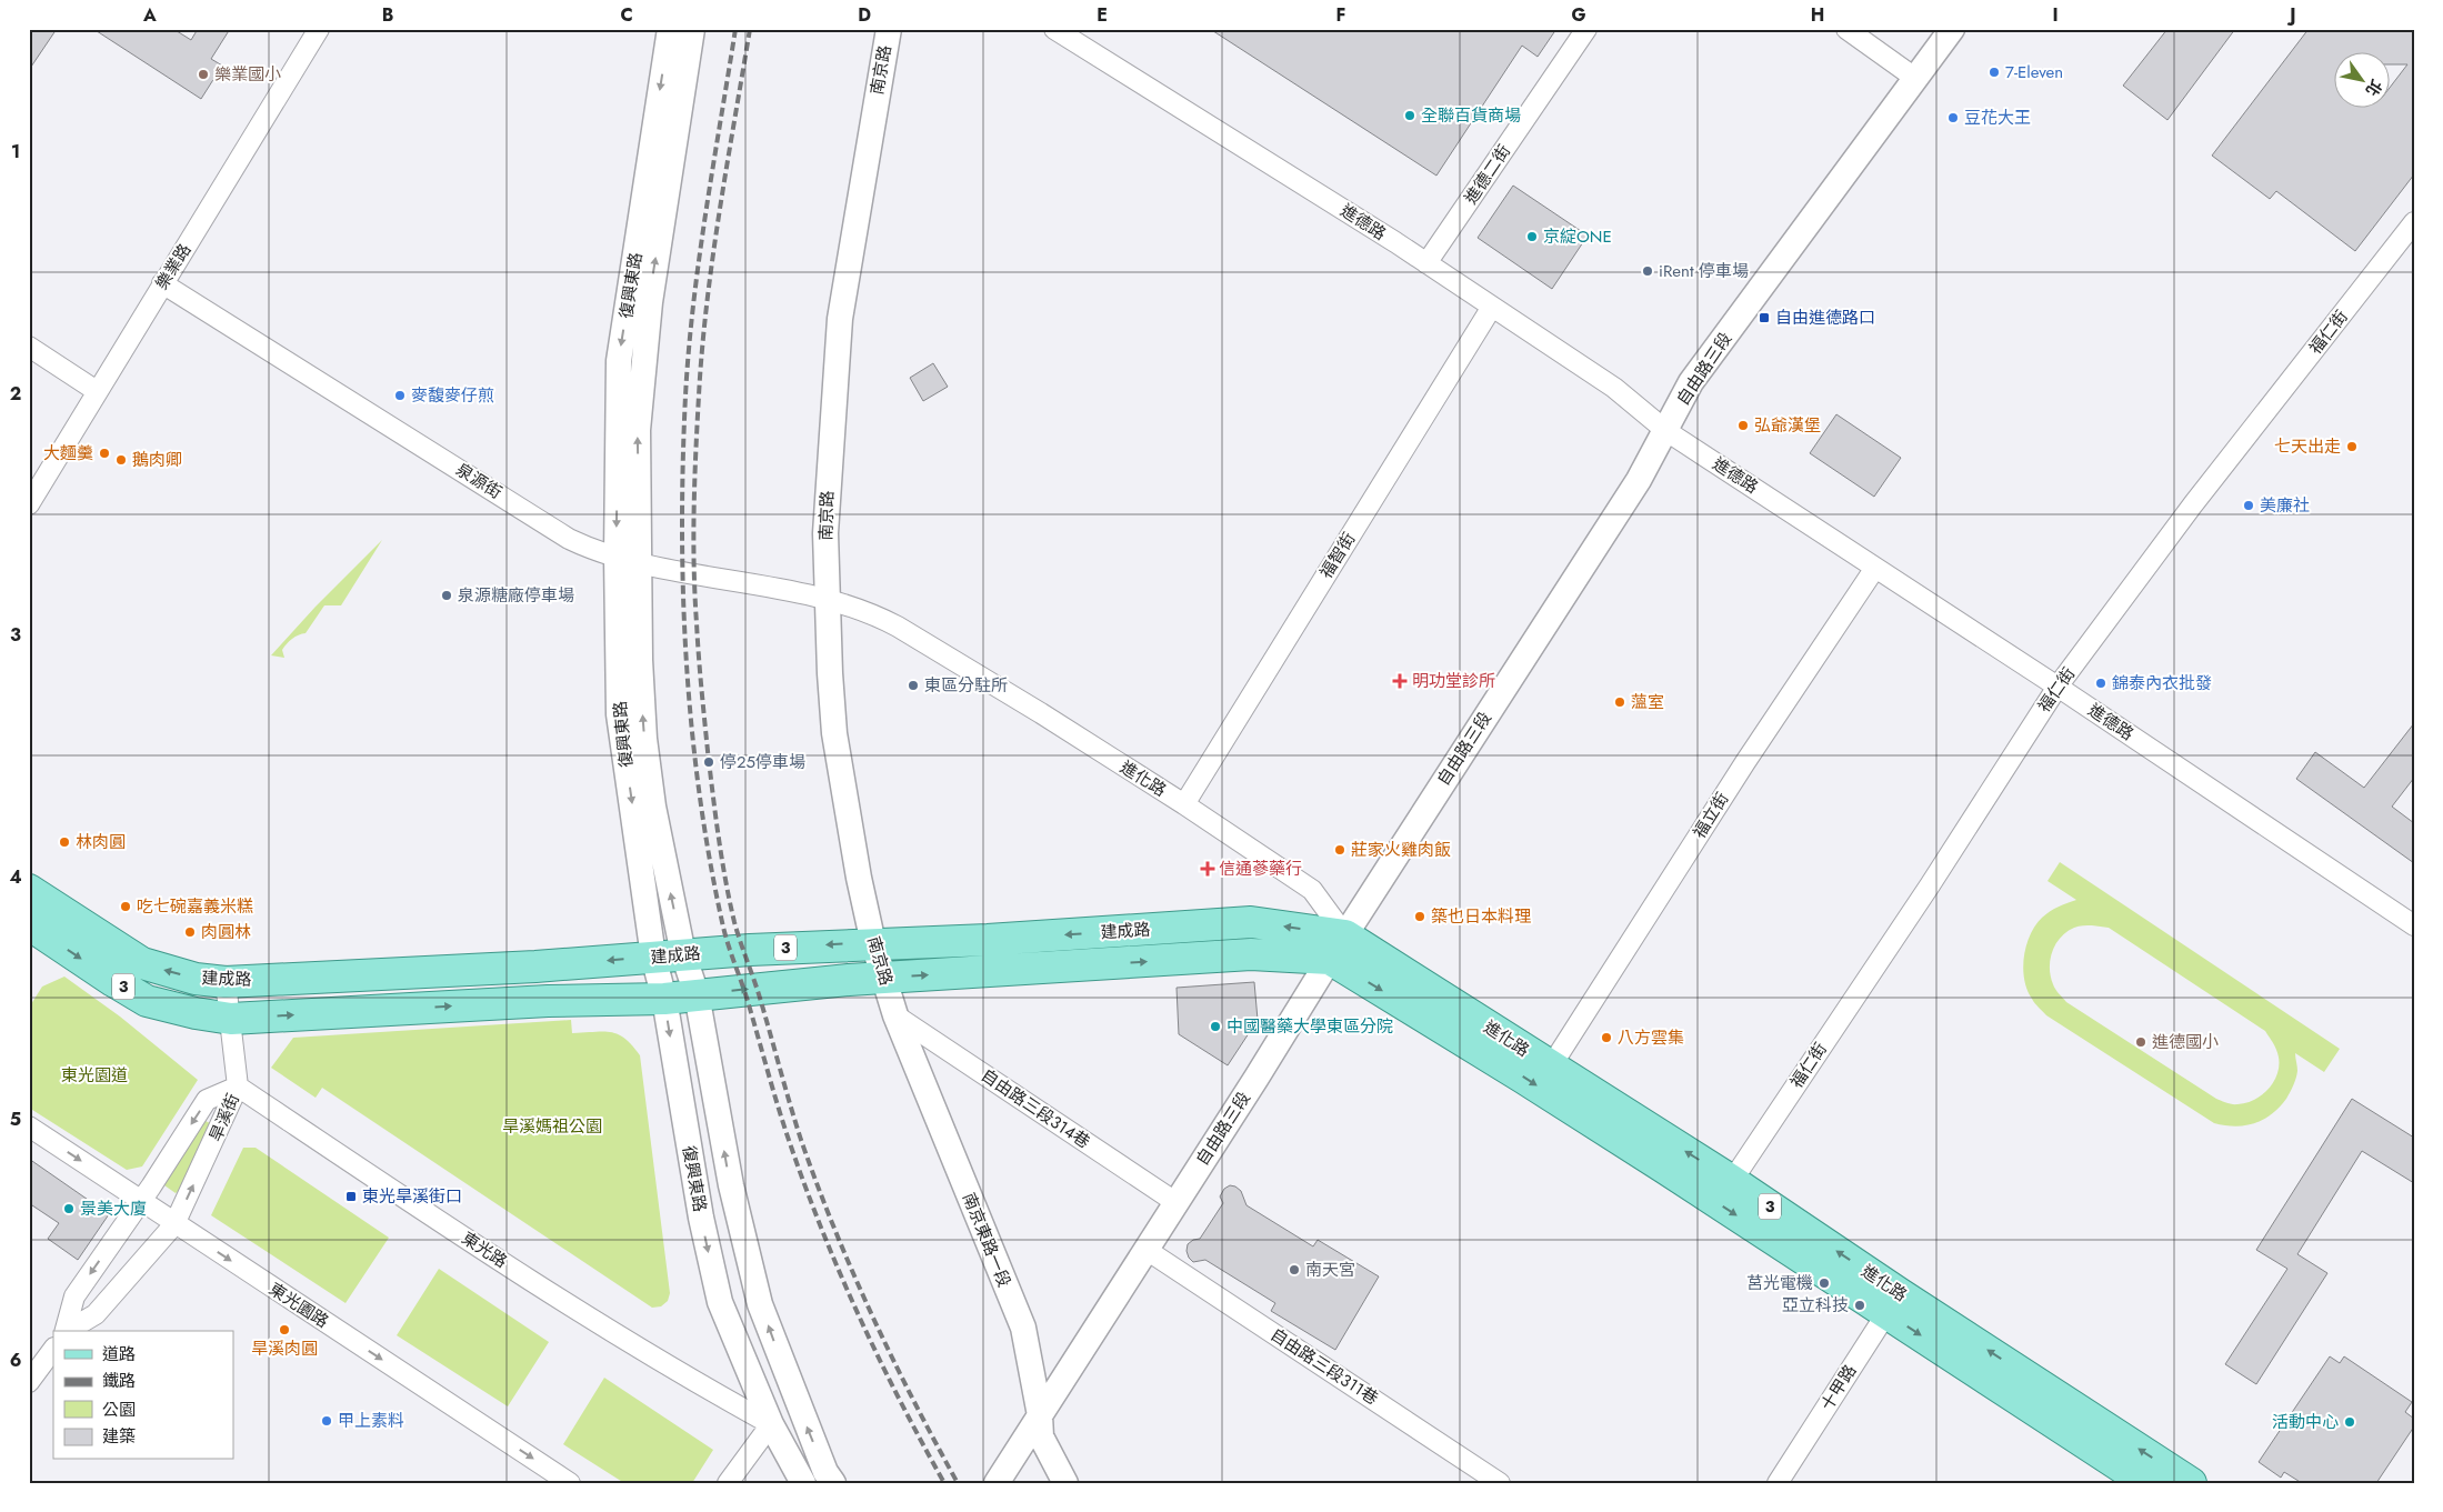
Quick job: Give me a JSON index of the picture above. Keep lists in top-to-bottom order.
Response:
{
  "streets": {
    "main road": ["進化路", "建成路", "3"],
    "street": [
      "南京路",
      "進德二街",
      "進德路",
      "樂業路",
      "復興東路",
      "福仁街",
      "自由路三段",
      "泉源街",
      "福智街",
      "福立街",
      "自由路三段314巷",
      "旱溪街",
      "南京東路一段",
      "東光路",
      "東光園路",
      "自由路三段311巷",
      "十甲路"
    ]
  },
  "crossings": [
    ["南京路", "泉源街"],
    ["南京路", "進化路"],
    ["南京路", "建成路"],
    ["南京路", "自由路三段314巷"],
    ["南京路", "南京東路一段"],
    ["進德二街", "進德路"],
    ["進德路", "福仁街"],
    ["進德路", "自由路三段"],
    ["進德路", "福智街"],
    ["進德路", "福立街"],
    ["樂業路", "泉源街"],
    ["復興東路", "泉源街"],
    ["復興東路", "建成路"],
    ["復興東路", "東光路"],
    ["福仁街", "進化路"],
    ["自由路三段", "進化路"],
    ["自由路三段", "建成路"],
    ["自由路三段", "自由路三段314巷"],
    ["自由路三段", "南京東路一段"],
    ["自由路三段", "自由路三段311巷"],
    ["泉源街", "進化路"],
    ["福智街", "進化路"],
    ["進化路", "福立街"],
    ["進化路", "建成路"],
    ["進化路", "十甲路"],
    ["建成路", "自由路三段314巷"],
    ["建成路", "南京東路一段"],
    ["自由路三段314巷", "南京東路一段"],
    ["旱溪街", "東光路"],
    ["旱溪街", "東光園路"]
  ],
  "one_way": ["東光園路"],
  "parks": ["東光園道", "旱溪媽祖公園"],
  "places": {
    "other": [
      "7-Eleven",
      "樂業國小",
      "全聯百貨商場",
      "豆花大王",
      "京綻ONE",
      "iRent 停車場",
      "麥馥麥仔煎",
      "弘爺漢堡",
      "七天出走",
      "大麵羹",
      "鵝肉卿",
      "美廉社",
      "泉源糖廠停車場",
      "錦泰內衣批發",
      "東區分駐所",
      "薀室",
      "停25停車場",
      "林肉圓",
      "莊家火雞肉飯",
      "吃七碗嘉義米糕",
      "築也日本料理",
      "肉圓林",
      "中國醫藥大學東區分院",
      "八方雲集",
      "進德國小",
      "景美大廈",
      "南天宮",
      "莒光電機",
      "亞立科技",
      "旱溪肉圓",
      "甲上素料",
      "活動中心"
    ],
    "transit": ["自由進德路口", "東光旱溪街口"],
    "health": ["明功堂診所", "信通蔘藥行"]
  },
  "legend": [
    "道路",
    "鐵路",
    "公園",
    "建築"
  ],
  "north": "bottom right",
  "grid": {
    "columns": [
      "A",
      "B",
      "C",
      "D",
      "E",
      "F",
      "G",
      "H",
      "I",
      "J"
    ],
    "rows": [
      "1",
      "2",
      "3",
      "4",
      "5",
      "6"
    ]
  }
}
